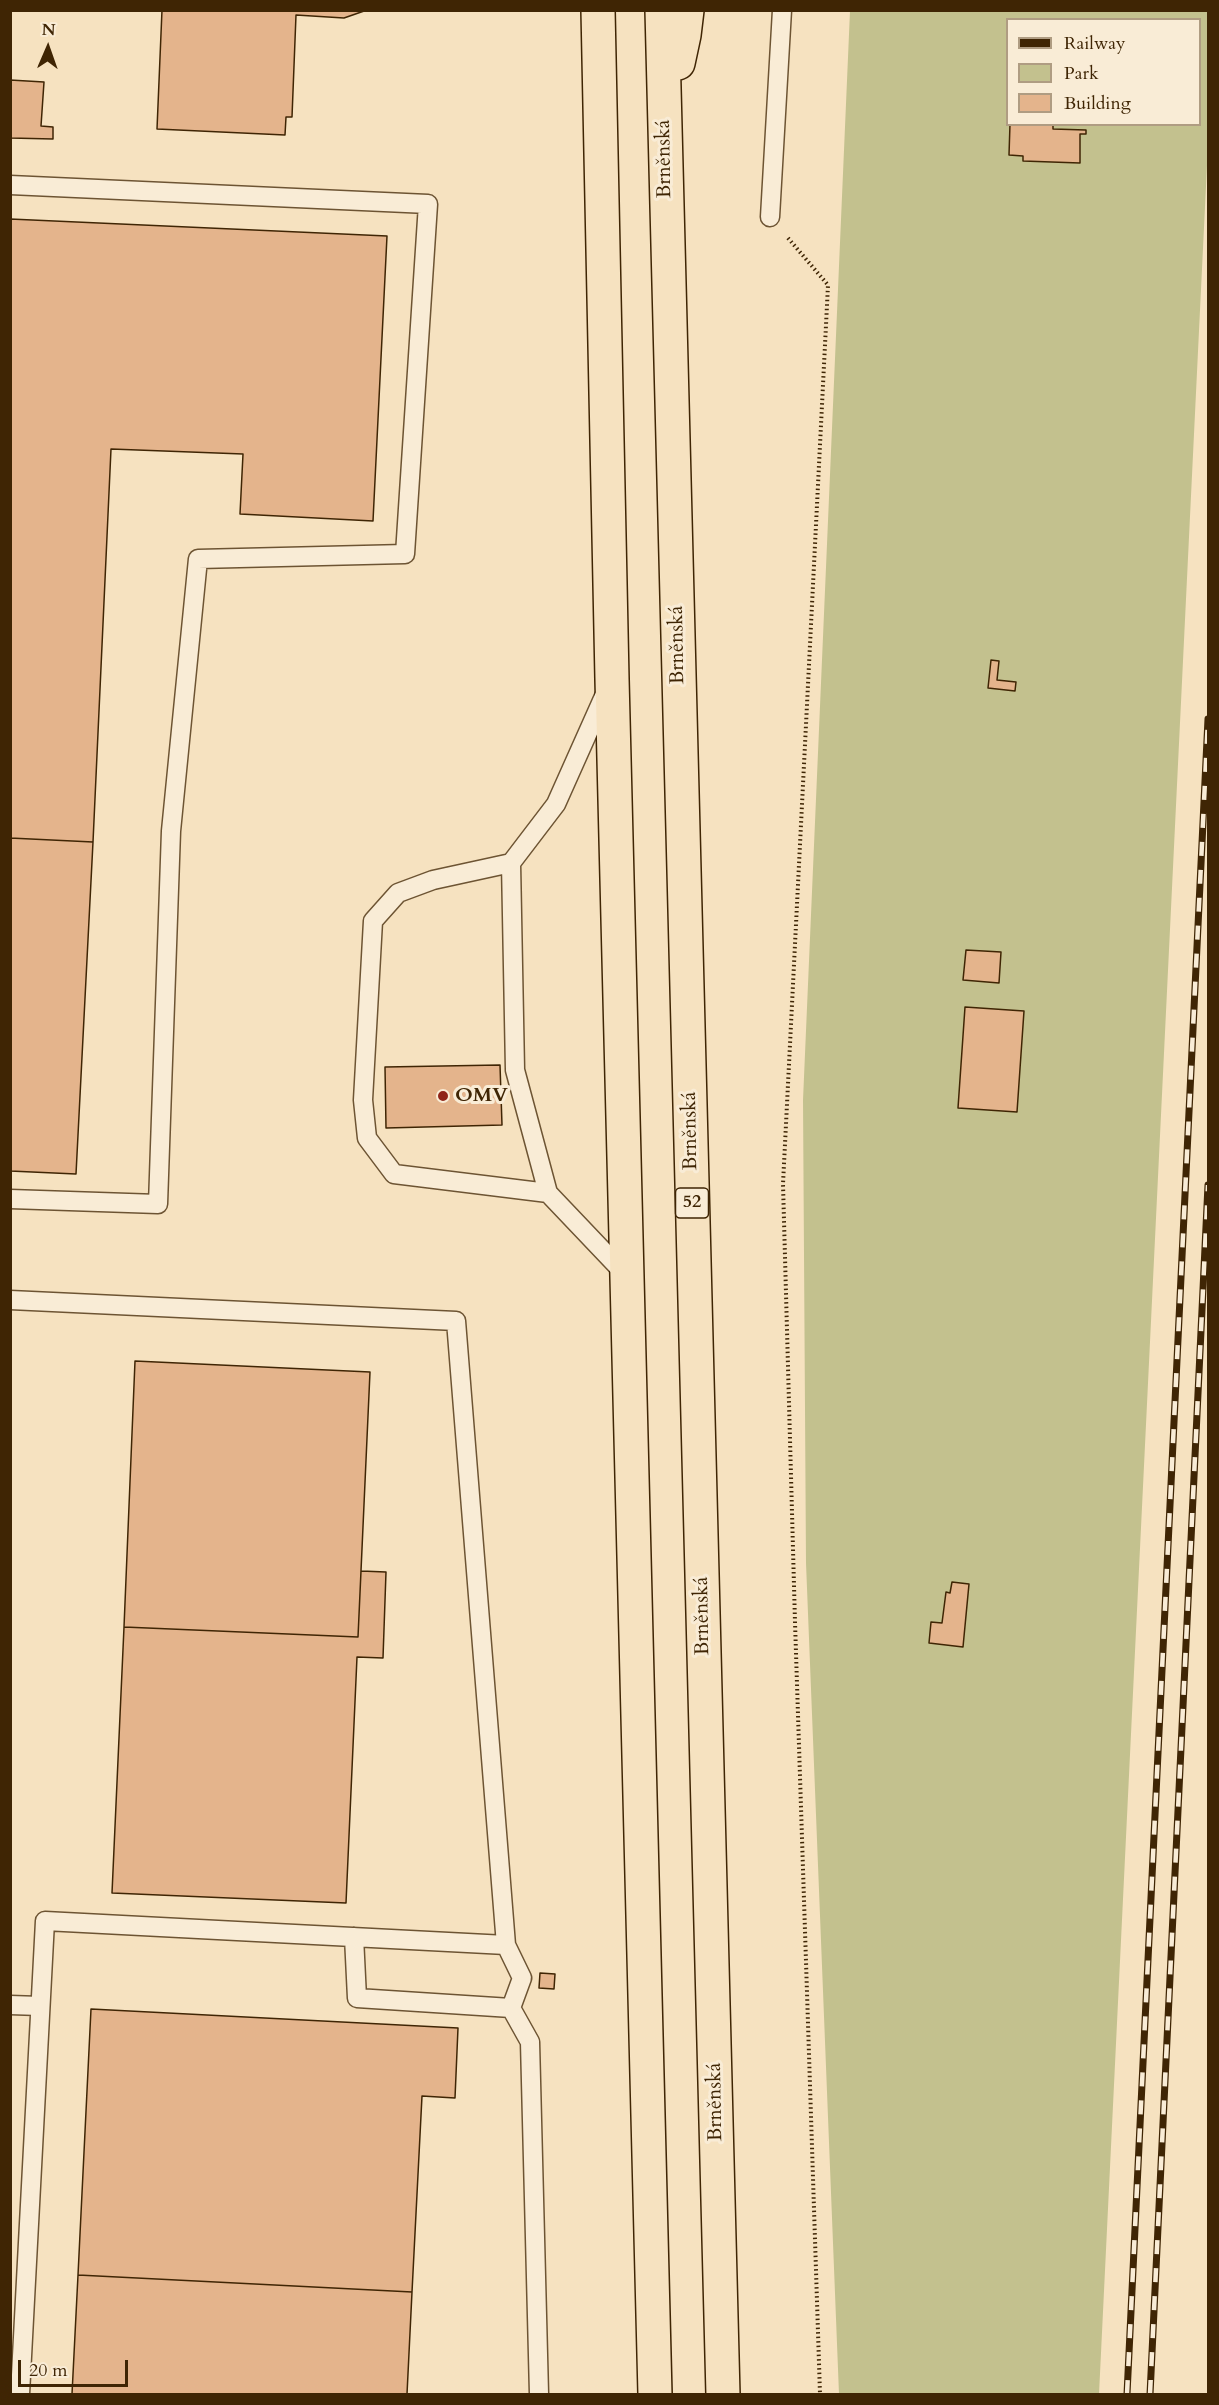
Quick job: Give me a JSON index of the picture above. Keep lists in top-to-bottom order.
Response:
{
  "streets": {
    "highway": ["Brněnská", "52"]
  },
  "places": ["OMV"],
  "legend": ["Railway", "Park", "Building"],
  "scale_bar": "20 m",
  "north": "top"
}
